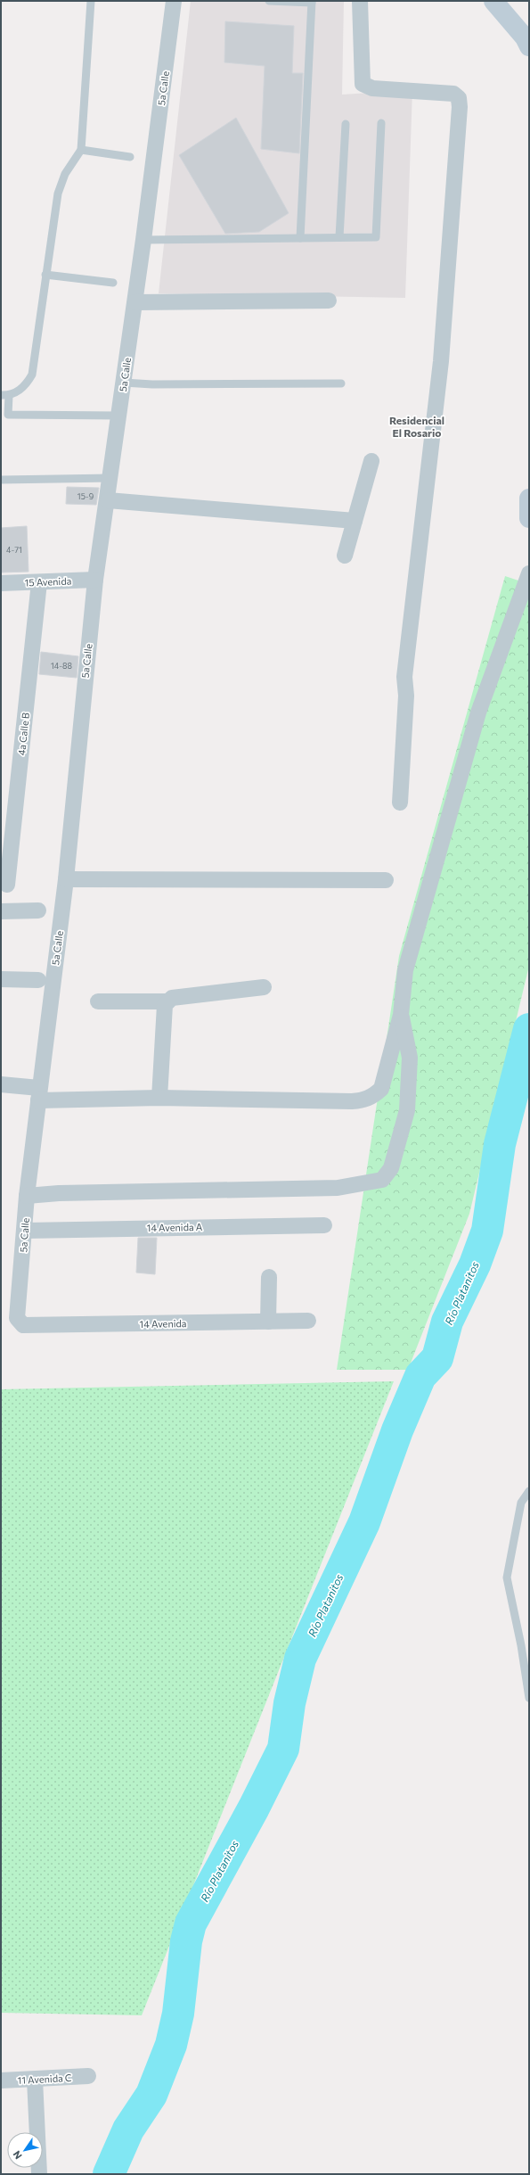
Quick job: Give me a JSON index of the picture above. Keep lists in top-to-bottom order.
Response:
{
  "streets": {
    "street": [
      "5a Calle",
      "15 Avenida",
      "4a Calle B",
      "14 Avenida A",
      "14 Avenida",
      "11 Avenida C"
    ]
  },
  "crossings": [
    ["5a Calle", "15 Avenida"],
    ["5a Calle", "14 Avenida A"],
    ["5a Calle", "14 Avenida"],
    ["15 Avenida", "4a Calle B"]
  ],
  "districts": ["Residencial El Rosario"],
  "water": ["Río Platanitos"],
  "house_numbers": ["15-9", "4-71", "14-88"],
  "north": "bottom left"
}
